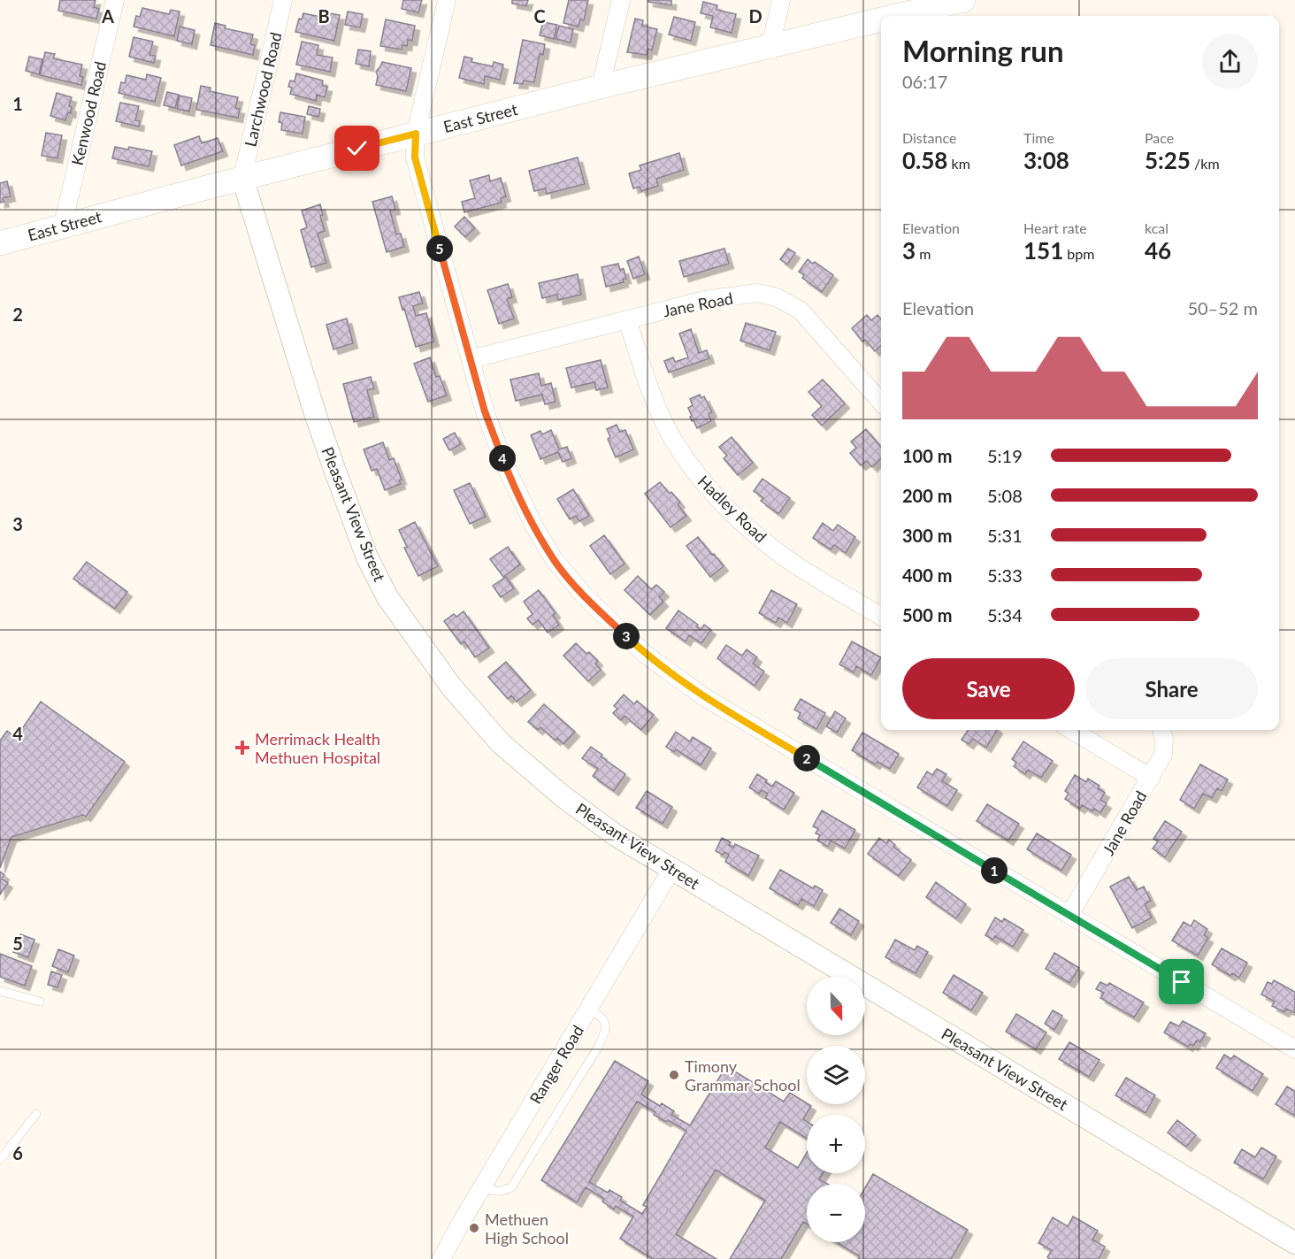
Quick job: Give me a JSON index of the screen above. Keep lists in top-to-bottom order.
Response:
{
  "streets": {
    "main road": ["East Street"],
    "street": [
      "Larchwood Road",
      "Kenwood Road",
      "Jane Road",
      "Hadley Road",
      "Pleasant View Street",
      "Ranger Road"
    ]
  },
  "crossings": [
    ["Larchwood Road", "East Street"],
    ["Larchwood Road", "Pleasant View Street"],
    ["Kenwood Road", "East Street"],
    ["East Street", "Pleasant View Street"],
    ["Jane Road", "Hadley Road"],
    ["Pleasant View Street", "Ranger Road"]
  ],
  "places": {
    "health": ["Merrimack Health Methuen Hospital"],
    "other": ["Timony Grammar School", "Methuen High School"]
  },
  "north": "bottom",
  "page": {
    "heading": ["Morning run", "06:17"],
    "stats": [
      ["Distance", "0.58 km"],
      ["Time", "3:08"],
      ["Pace", "5:25 /km"],
      ["Elevation", "3 m"],
      ["Heart rate", "151 bpm"],
      ["kcal", "46"]
    ],
    "pins": [
      "5",
      "4",
      "3",
      "2",
      "1"
    ],
    "chart": ["Elevation", "50–52 m"],
    "list": [
      {
        "name": "100 m",
        "note": "5:19"
      },
      {
        "name": "200 m",
        "note": "5:08"
      },
      {
        "name": "300 m",
        "note": "5:31"
      },
      {
        "name": "400 m",
        "note": "5:33"
      },
      {
        "name": "500 m",
        "note": "5:34"
      }
    ],
    "buttons": ["Save", "Share"],
    "map_buttons": ["+", "−"]
  },
  "grid": {
    "columns": [
      "A",
      "B",
      "C",
      "D"
    ],
    "rows": [
      "1",
      "2",
      "3",
      "4",
      "5",
      "6"
    ]
  }
}
